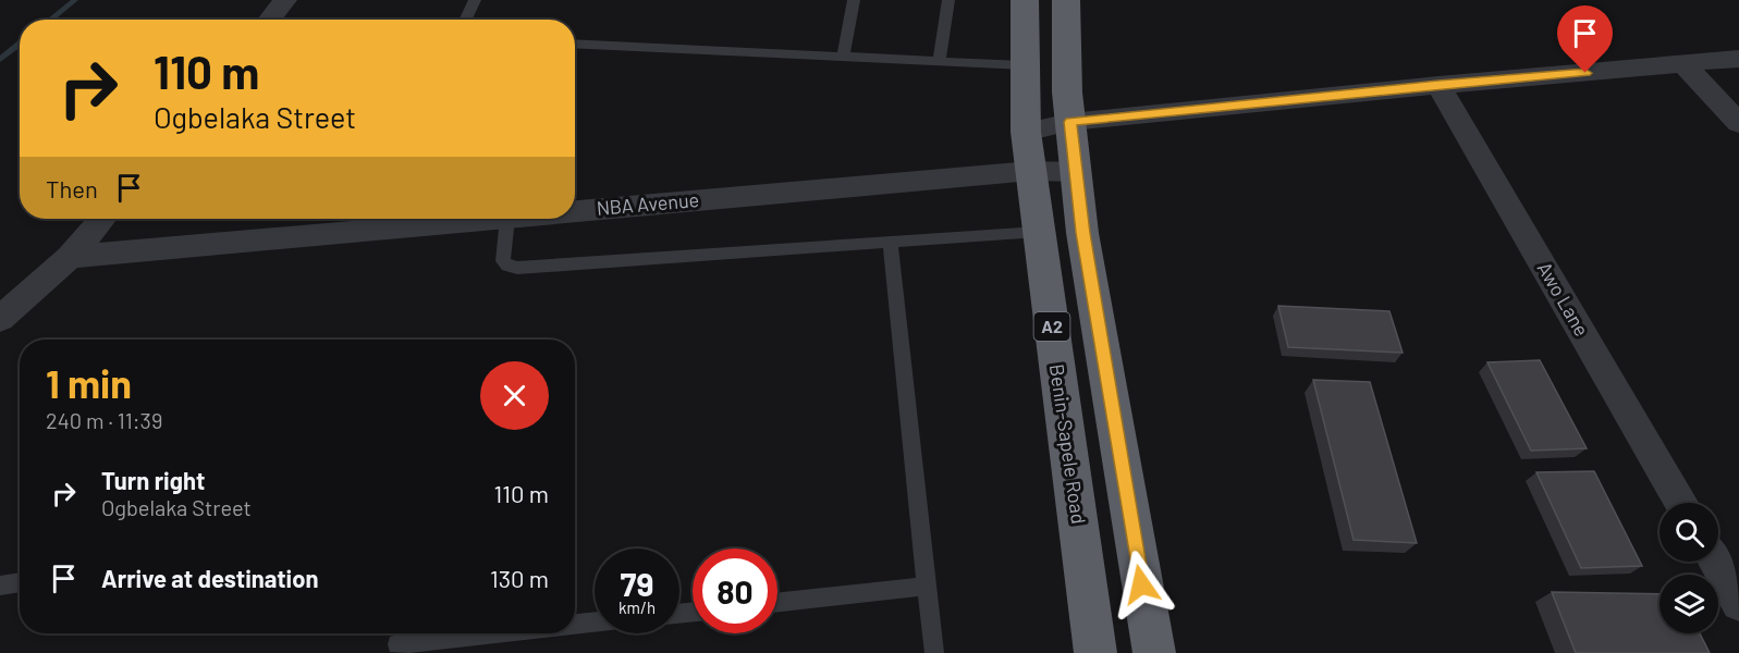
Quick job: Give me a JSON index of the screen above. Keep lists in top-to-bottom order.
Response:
{
  "streets": {
    "highway": ["A2", "Benin-Sapele Road"],
    "street": ["NBA Avenue", "Awo Lane"]
  },
  "crossings": [
    ["NBA Avenue", "A2"],
    ["NBA Avenue", "Benin-Sapele Road"]
  ],
  "page": {
    "turn": ["110 m", "Ogbelaka Street"],
    "then": "Then",
    "heading": ["1 min", "240 m · 11:39"],
    "list": [
      {
        "name": "Turn right",
        "note": "Ogbelaka Street",
        "value": "110 m"
      },
      {
        "name": "Arrive at destination",
        "value": "130 m"
      }
    ],
    "speed": "79 km/h",
    "limit": "80"
  }
}
